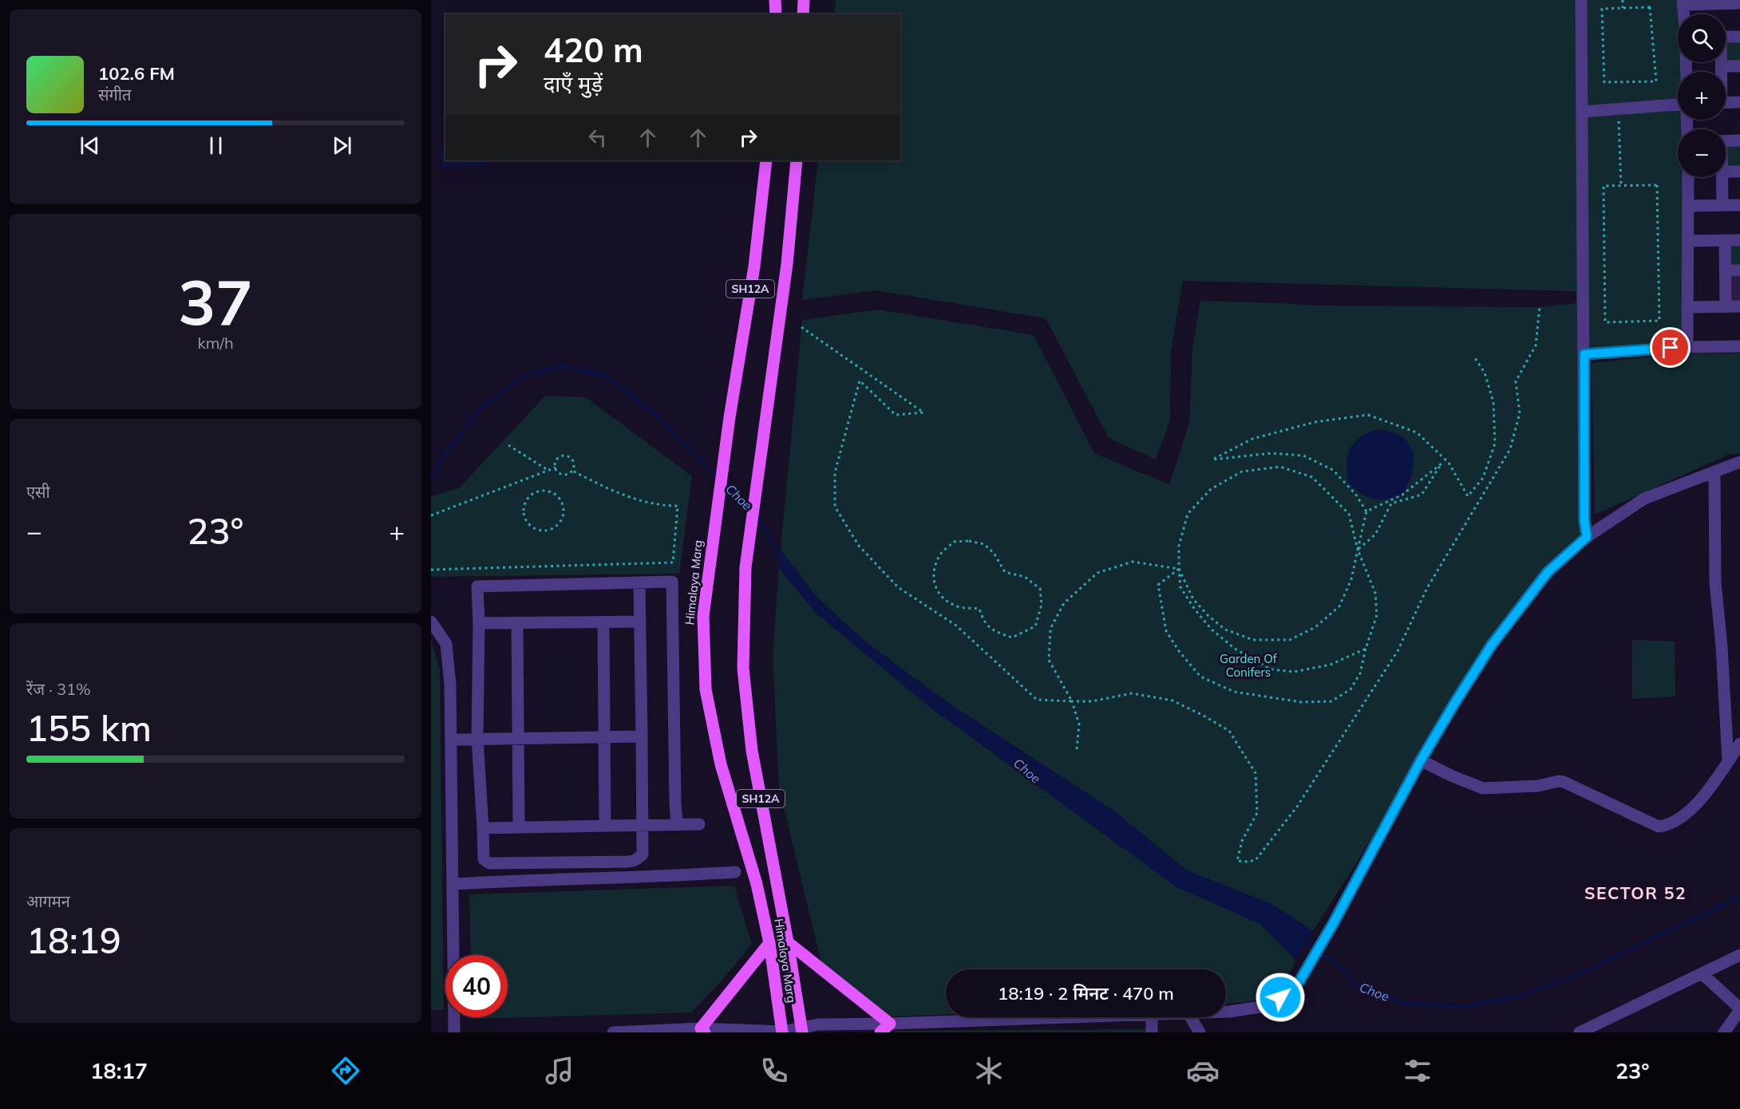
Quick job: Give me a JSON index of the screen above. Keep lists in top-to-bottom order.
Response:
{
  "streets": {
    "main road": ["SH12A", "Himalaya Marg"]
  },
  "districts": ["SECTOR 52"],
  "water": ["Choe"],
  "parks": ["Garden Of Conifers"],
  "page": {
    "map_buttons": ["+", "−"],
    "turn": ["420 m", "दाएँ मुड़ें"],
    "song": ["102.6 FM", "संगीत"],
    "tile": [
      ["37", "km/h"],
      "एसी",
      ["रेंज · 31%", "155 km"],
      ["आगमन", "18:19"]
    ],
    "heat": ["−", "23°", "+"],
    "limit": "40",
    "trip": "18:19 · 2 मिनट · 470 m",
    "tabs": ["18:17", "23°"]
  }
}
